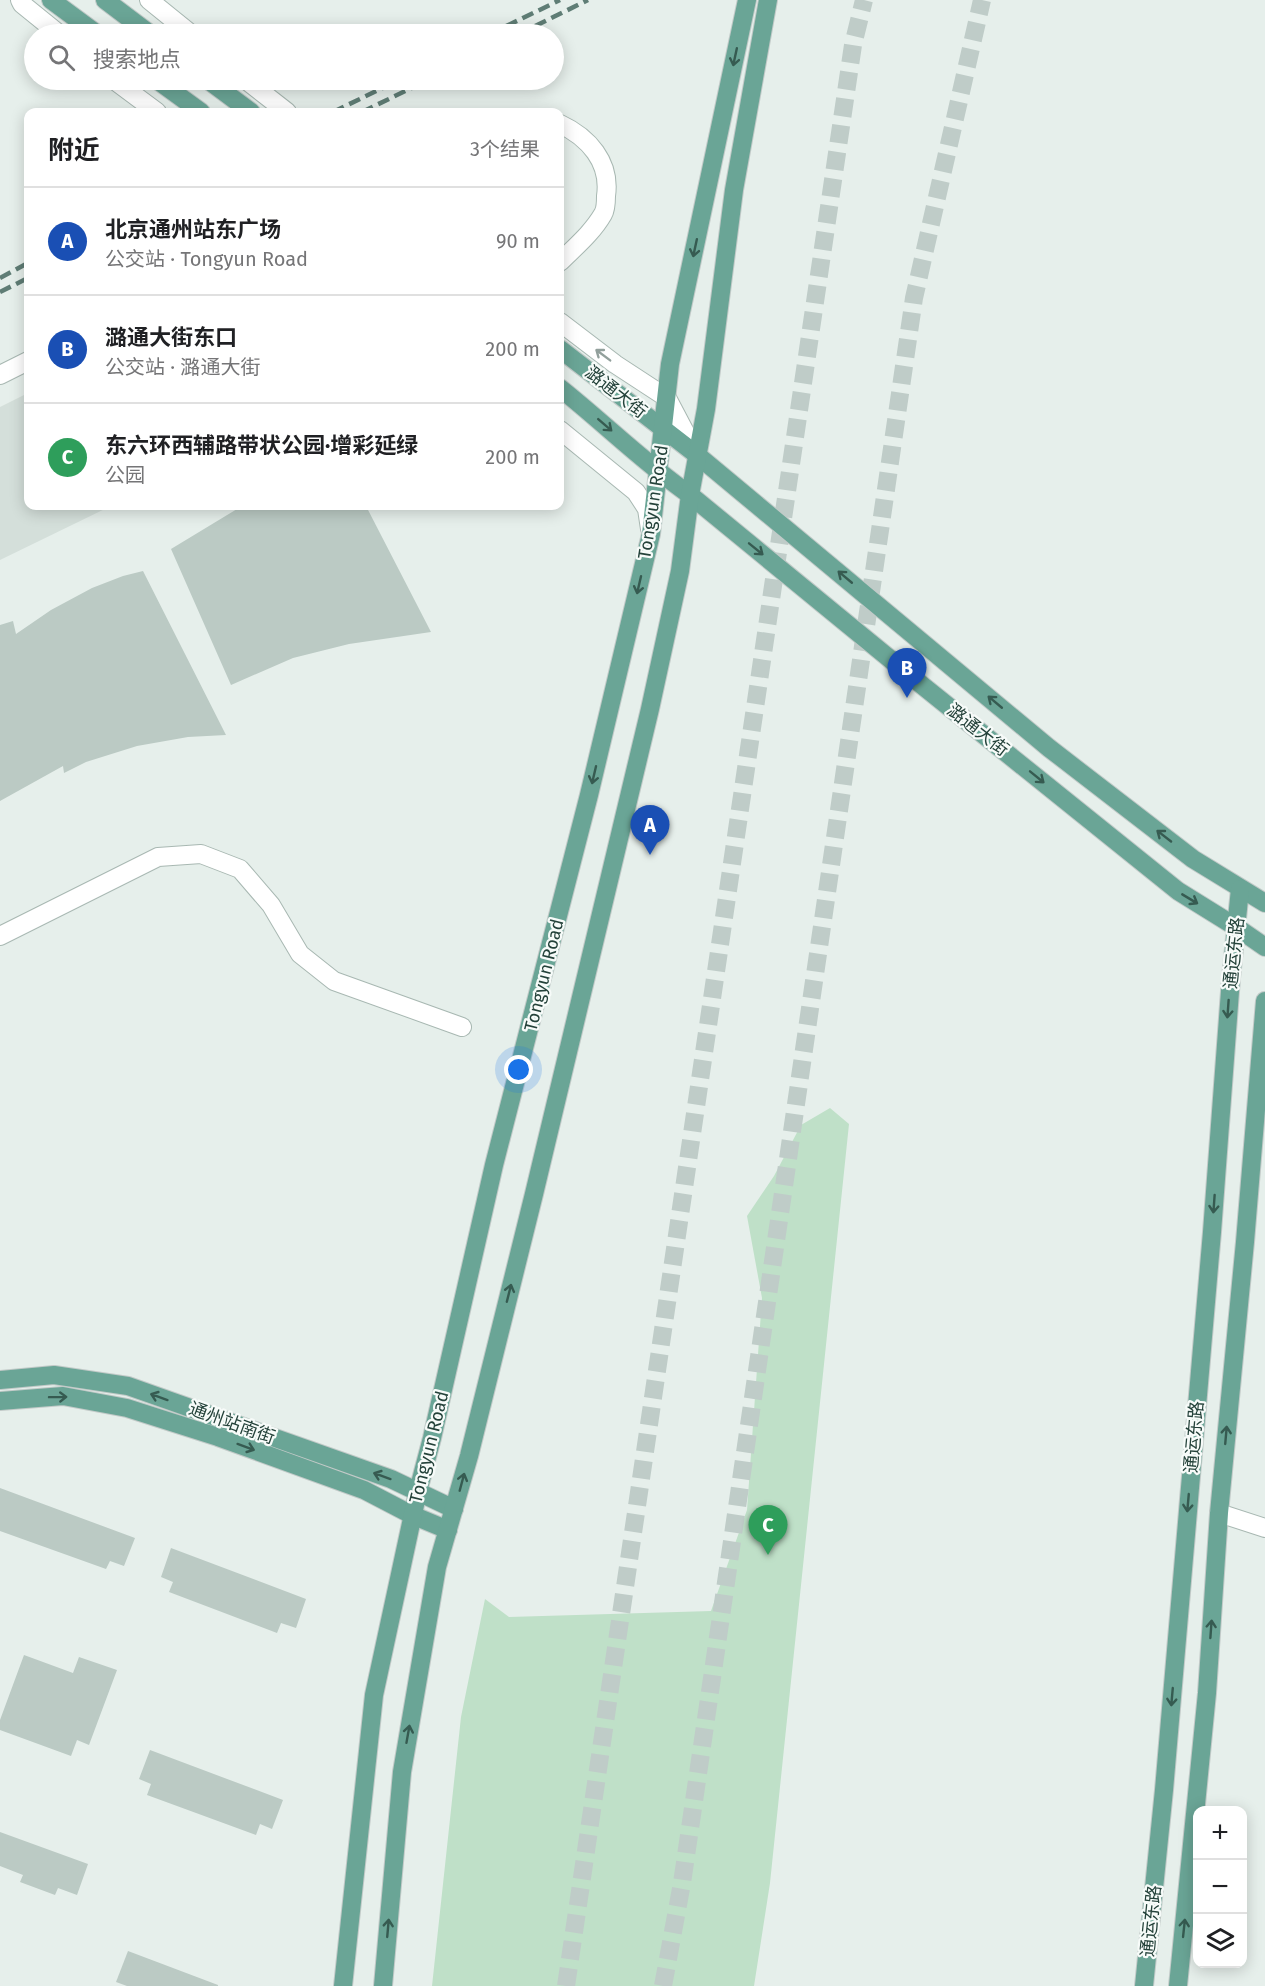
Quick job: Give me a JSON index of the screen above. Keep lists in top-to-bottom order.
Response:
{
  "streets": {
    "main road": [
      "潞通大街",
      "Tongyun Road",
      "通运东路",
      "通州站南街"
    ]
  },
  "crossings": [
    ["潞通大街", "Tongyun Road"],
    ["潞通大街", "通运东路"],
    ["Tongyun Road", "通州站南街"]
  ],
  "page": {
    "search": "搜索地点",
    "heading": ["附近", "3个结果"],
    "list": [
      {
        "mark": "A",
        "name": "北京通州站东广场",
        "note": "公交站 · Tongyun Road",
        "value": "90 m"
      },
      {
        "mark": "B",
        "name": "潞通大街东口",
        "note": "公交站 · 潞通大街",
        "value": "200 m"
      },
      {
        "mark": "C",
        "name": "东六环西辅路带状公园·增彩延绿",
        "note": "公园",
        "value": "200 m"
      }
    ],
    "pins": ["B", "A", "C"],
    "map_buttons": ["+", "−"]
  }
}
